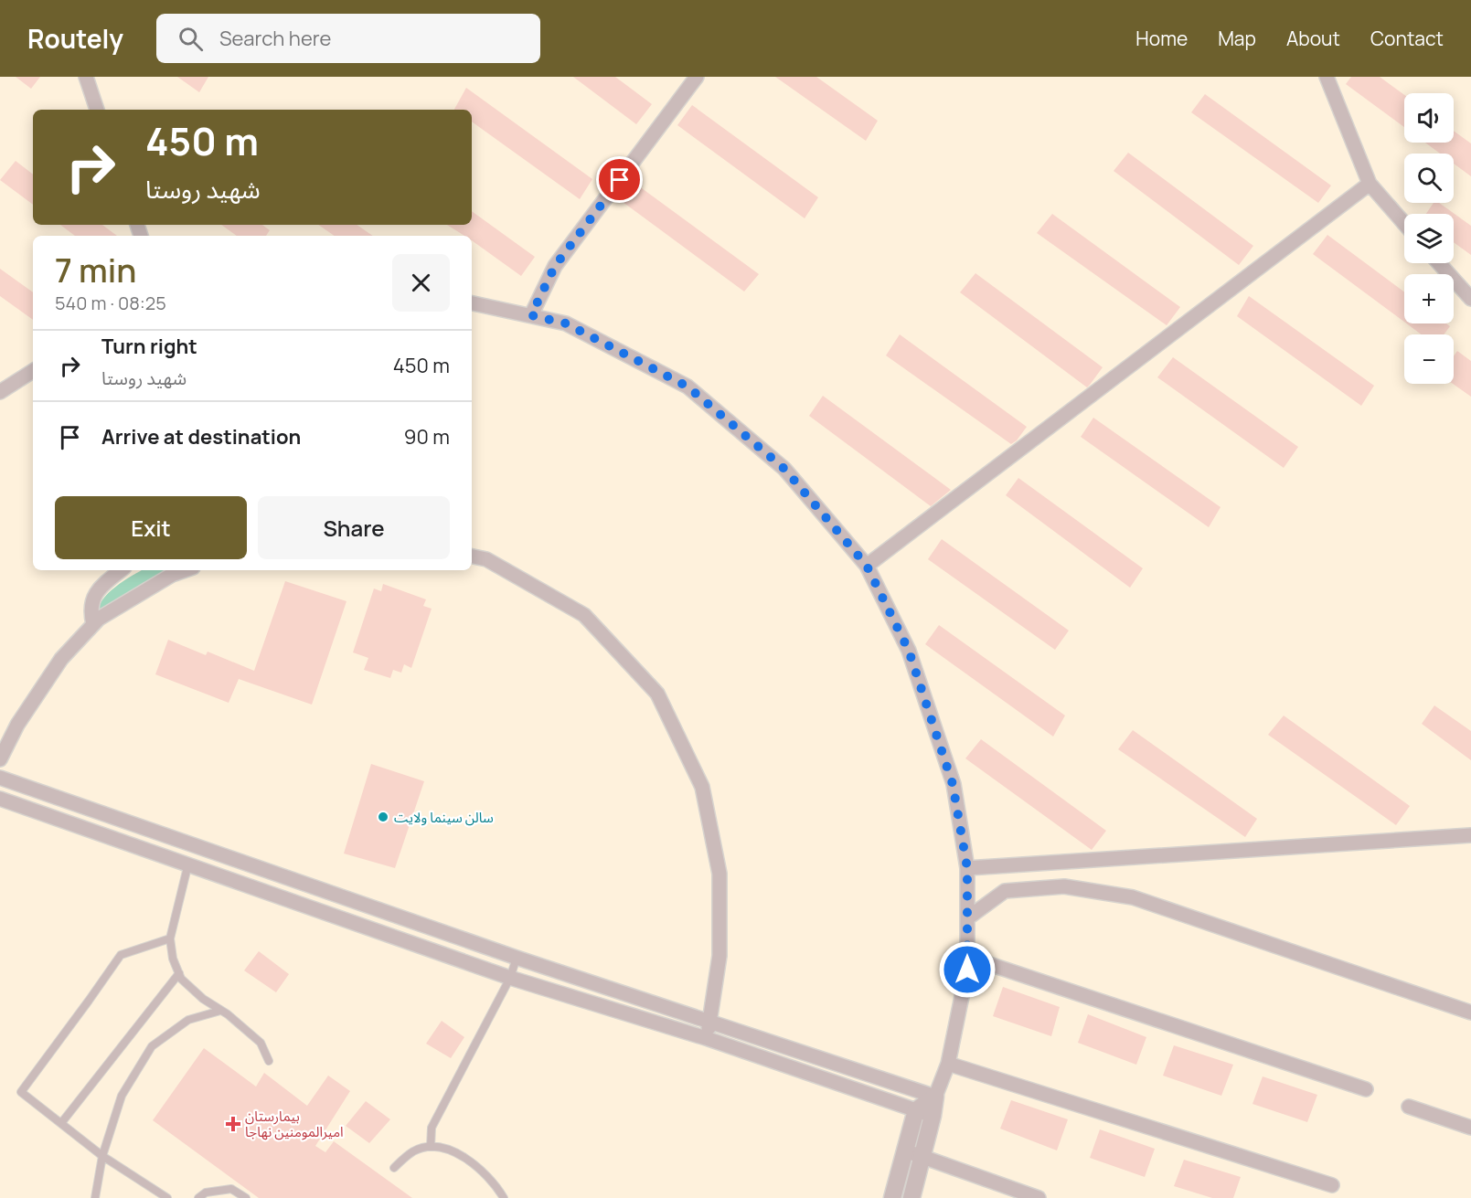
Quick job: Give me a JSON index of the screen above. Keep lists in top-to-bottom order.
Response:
{
  "places": {
    "other": ["سالن سینما ولایت"],
    "health": ["بیمارستان امیرالمومنین نهاجا"]
  },
  "page": {
    "header": "Routely",
    "search": "Search here",
    "nav": [
      "Home",
      "Map",
      "About",
      "Contact"
    ],
    "map_buttons": ["+", "−"],
    "turn": ["450 m", "شهید روستا"],
    "heading": ["7 min", "540 m · 08:25"],
    "list": [
      {
        "name": "Turn right",
        "note": "شهید روستا",
        "value": "450 m"
      },
      {
        "name": "Arrive at destination",
        "value": "90 m"
      }
    ],
    "buttons": ["Exit", "Share"]
  }
}
